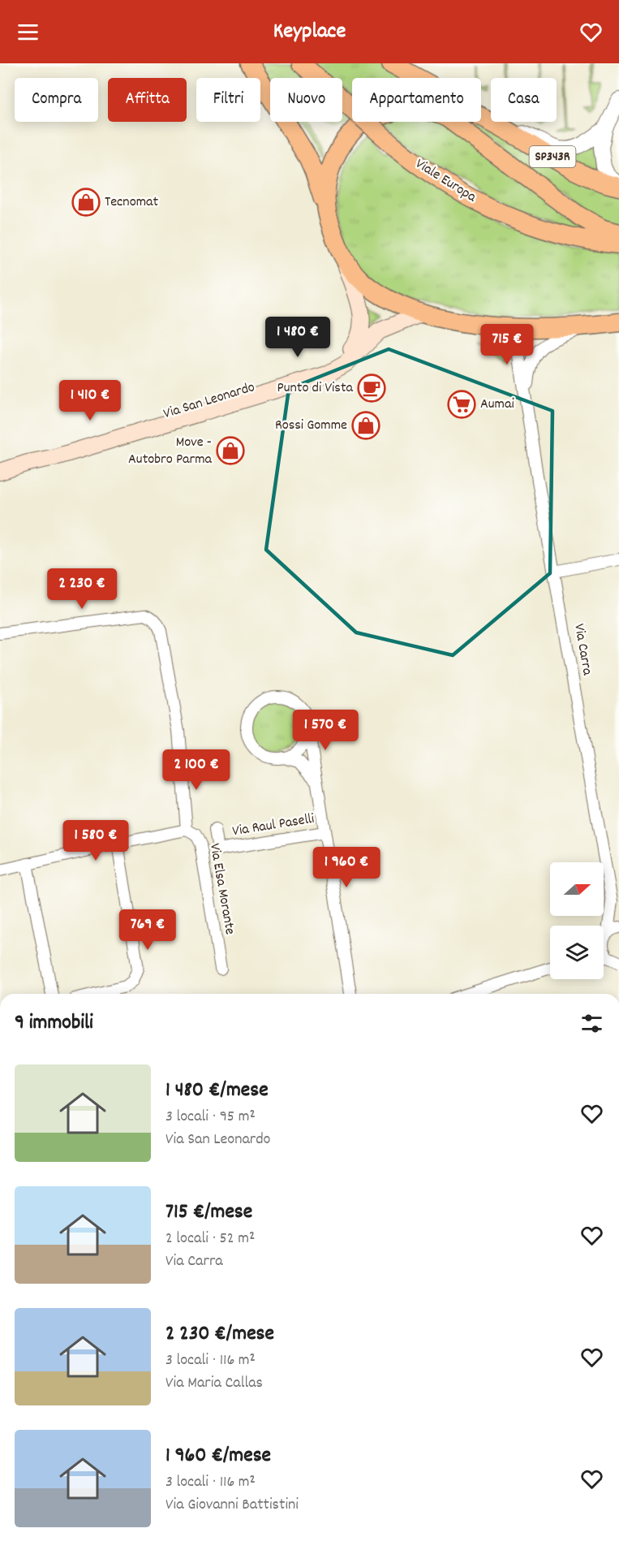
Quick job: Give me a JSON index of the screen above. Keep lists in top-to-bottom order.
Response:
{
  "streets": {
    "main road": ["SP343R", "Viale Europa", "Via San Leonardo"],
    "street": ["Via Carra", "Via Raul Paselli", "Via Elsa Morante"]
  },
  "places": {
    "shop": ["Tecnomat", "Rossi Gomme", "Move - Autobro Parma"],
    "cafe": ["Punto di Vista"],
    "supermarket": ["Aumai"]
  },
  "north": "right",
  "page": {
    "header": "Keyplace",
    "chip": [
      "Compra",
      "Affitta",
      "Filtri",
      "Nuovo",
      "Appartamento",
      "Casa"
    ],
    "price": [
      "1 480 €",
      "715 €",
      "1 410 €",
      "2 230 €",
      "1 570 €",
      "2 100 €",
      "1 580 €",
      "1 960 €",
      "769 €"
    ],
    "heading": "9 immobili",
    "list": [
      {
        "name": "1 480 €/mese",
        "note": "3 locali · 95 m² · Via San Leonardo"
      },
      {
        "name": "715 €/mese",
        "note": "2 locali · 52 m² · Via Carra"
      },
      {
        "name": "2 230 €/mese",
        "note": "3 locali · 116 m² · Via Maria Callas"
      },
      {
        "name": "1 960 €/mese",
        "note": "3 locali · 116 m² · Via Giovanni Battistini"
      }
    ]
  }
}
